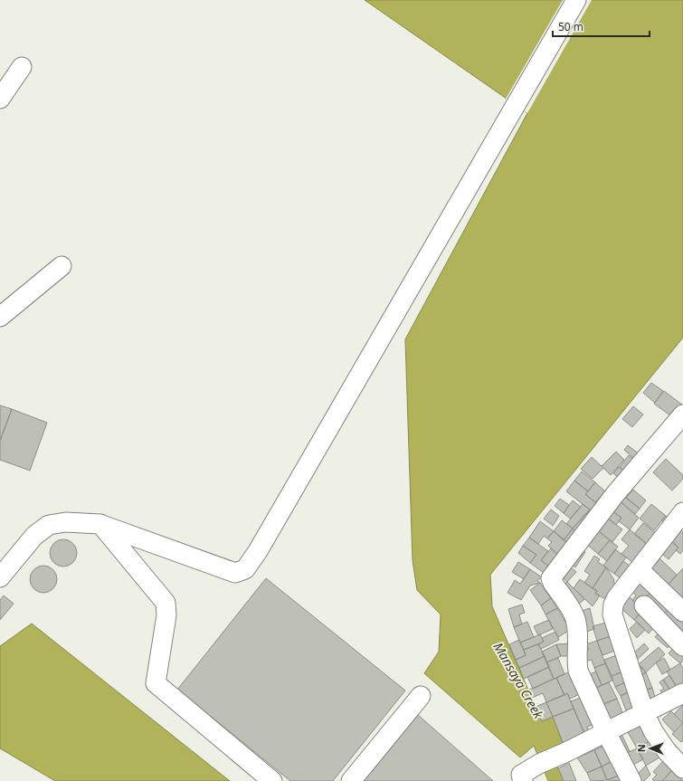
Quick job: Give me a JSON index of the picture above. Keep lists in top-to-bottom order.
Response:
{
  "water": ["Mansaya Creek"],
  "scale_bar": "50 m",
  "north": "left"
}
